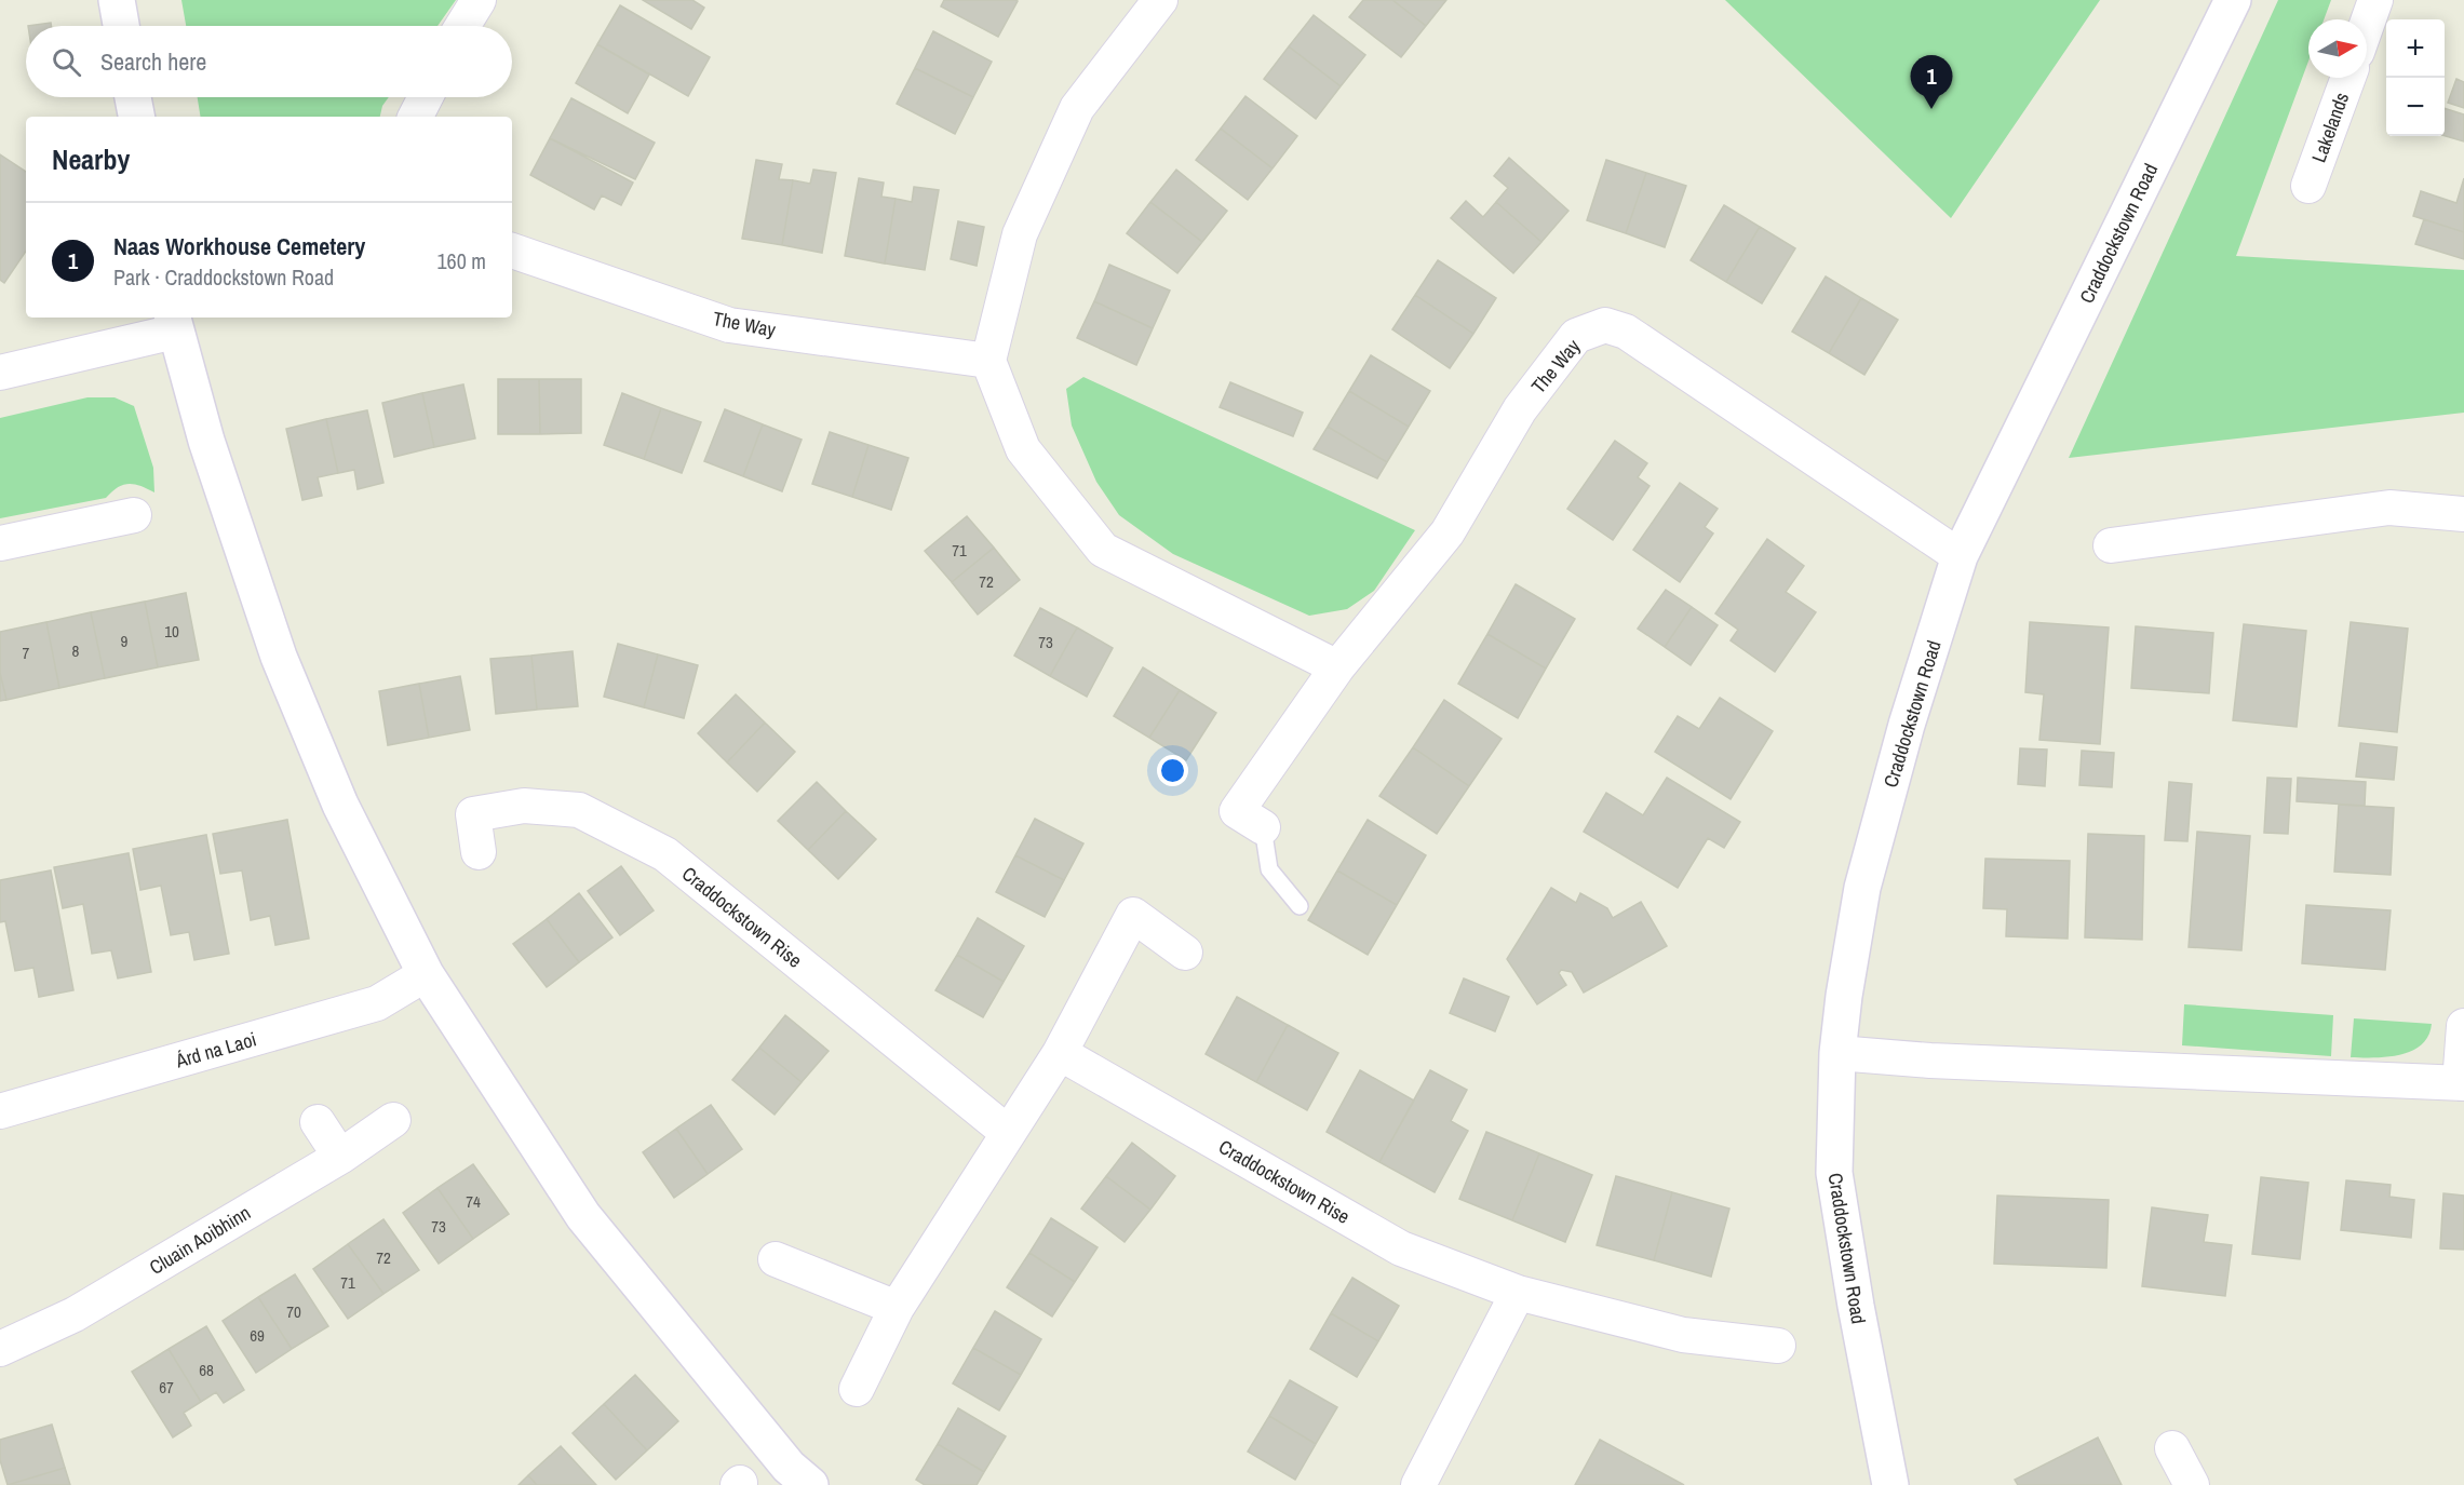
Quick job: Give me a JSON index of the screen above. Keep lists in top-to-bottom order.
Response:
{
  "streets": {
    "street": [
      "Lakelands",
      "Craddockstown Road",
      "The Way",
      "Craddockstown Rise",
      "Árd na Laoi",
      "Cluain Aoibhinn"
    ]
  },
  "crossings": [
    ["Craddockstown Road", "The Way"]
  ],
  "house_numbers": [
    "71",
    "72",
    "10",
    "9",
    "73",
    "8",
    "7",
    "74",
    "73",
    "72",
    "71",
    "70",
    "69",
    "68",
    "67"
  ],
  "north": "right",
  "page": {
    "map_buttons": ["+", "−"],
    "search": "Search here",
    "pins": "1",
    "heading": "Nearby",
    "list": [
      {
        "mark": "1",
        "name": "Naas Workhouse Cemetery",
        "note": "Park · Craddockstown Road",
        "value": "160 m"
      }
    ]
  }
}
